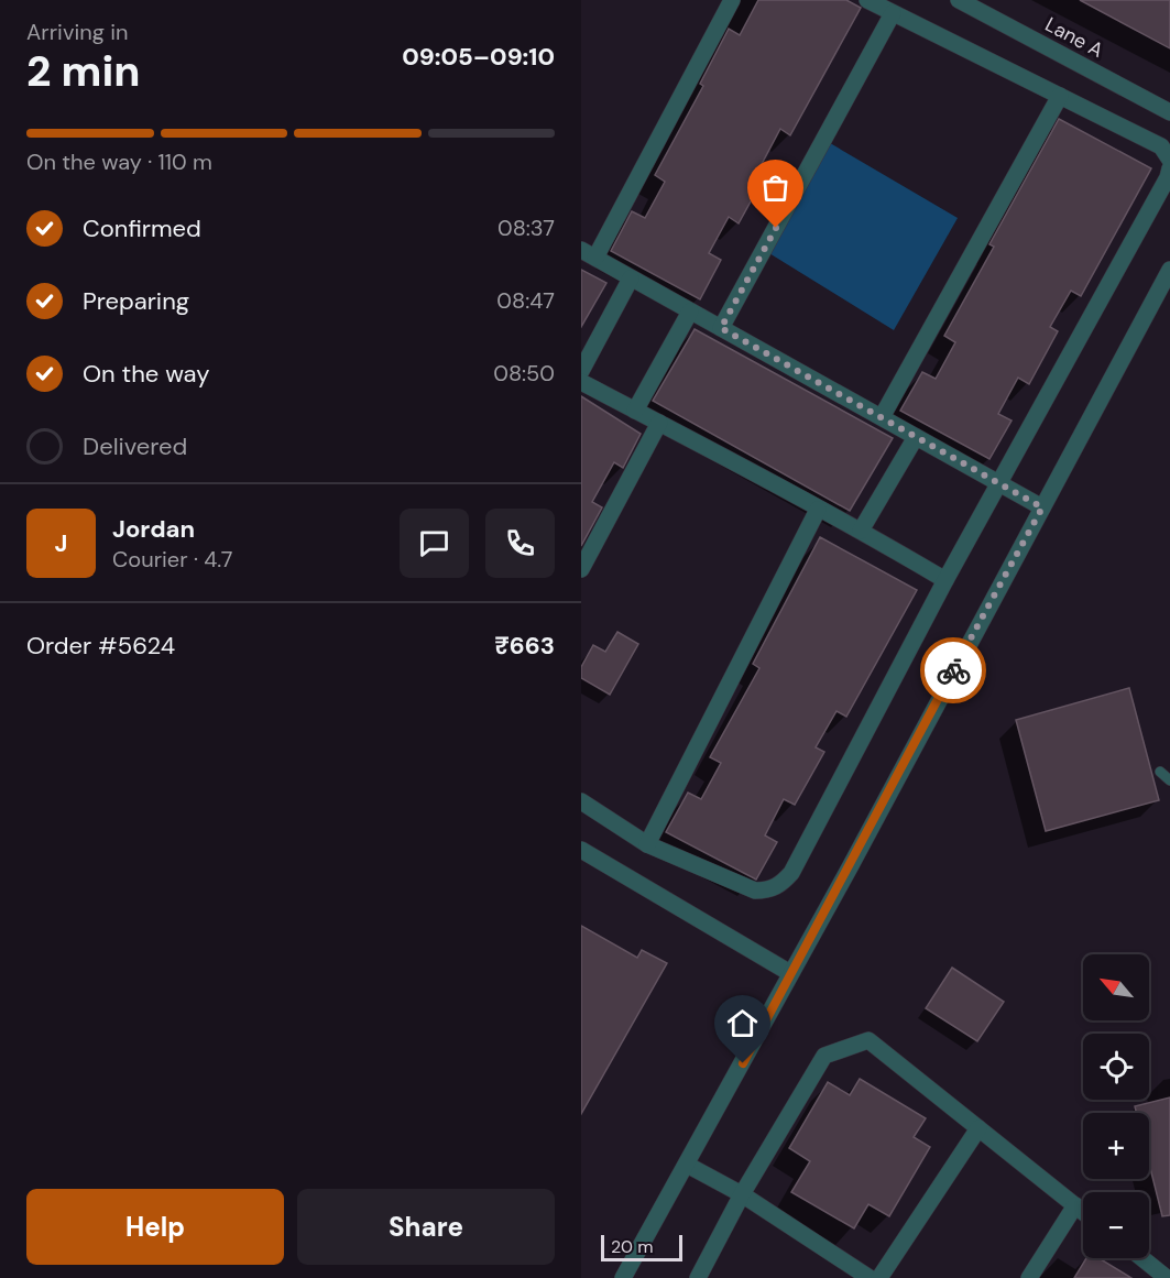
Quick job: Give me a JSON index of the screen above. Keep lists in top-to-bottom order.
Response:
{
  "streets": {
    "street": ["Lane A"]
  },
  "scale_bar": "20 m",
  "north": "top left",
  "page": {
    "heading": ["2 min", "Arriving in", "09:05–09:10"],
    "panel": [
      "Jordan",
      "Courier · 4.7",
      "Order #5624",
      "₹663"
    ],
    "bar": "On the way · 110 m",
    "list": [
      ["Confirmed", "08:37"],
      ["Preparing", "08:47"],
      ["On the way", "08:50"],
      "Delivered"
    ],
    "round": "J",
    "map_buttons": ["+", "−"],
    "buttons": ["Help", "Share"],
    "scale": "20 m"
  }
}
